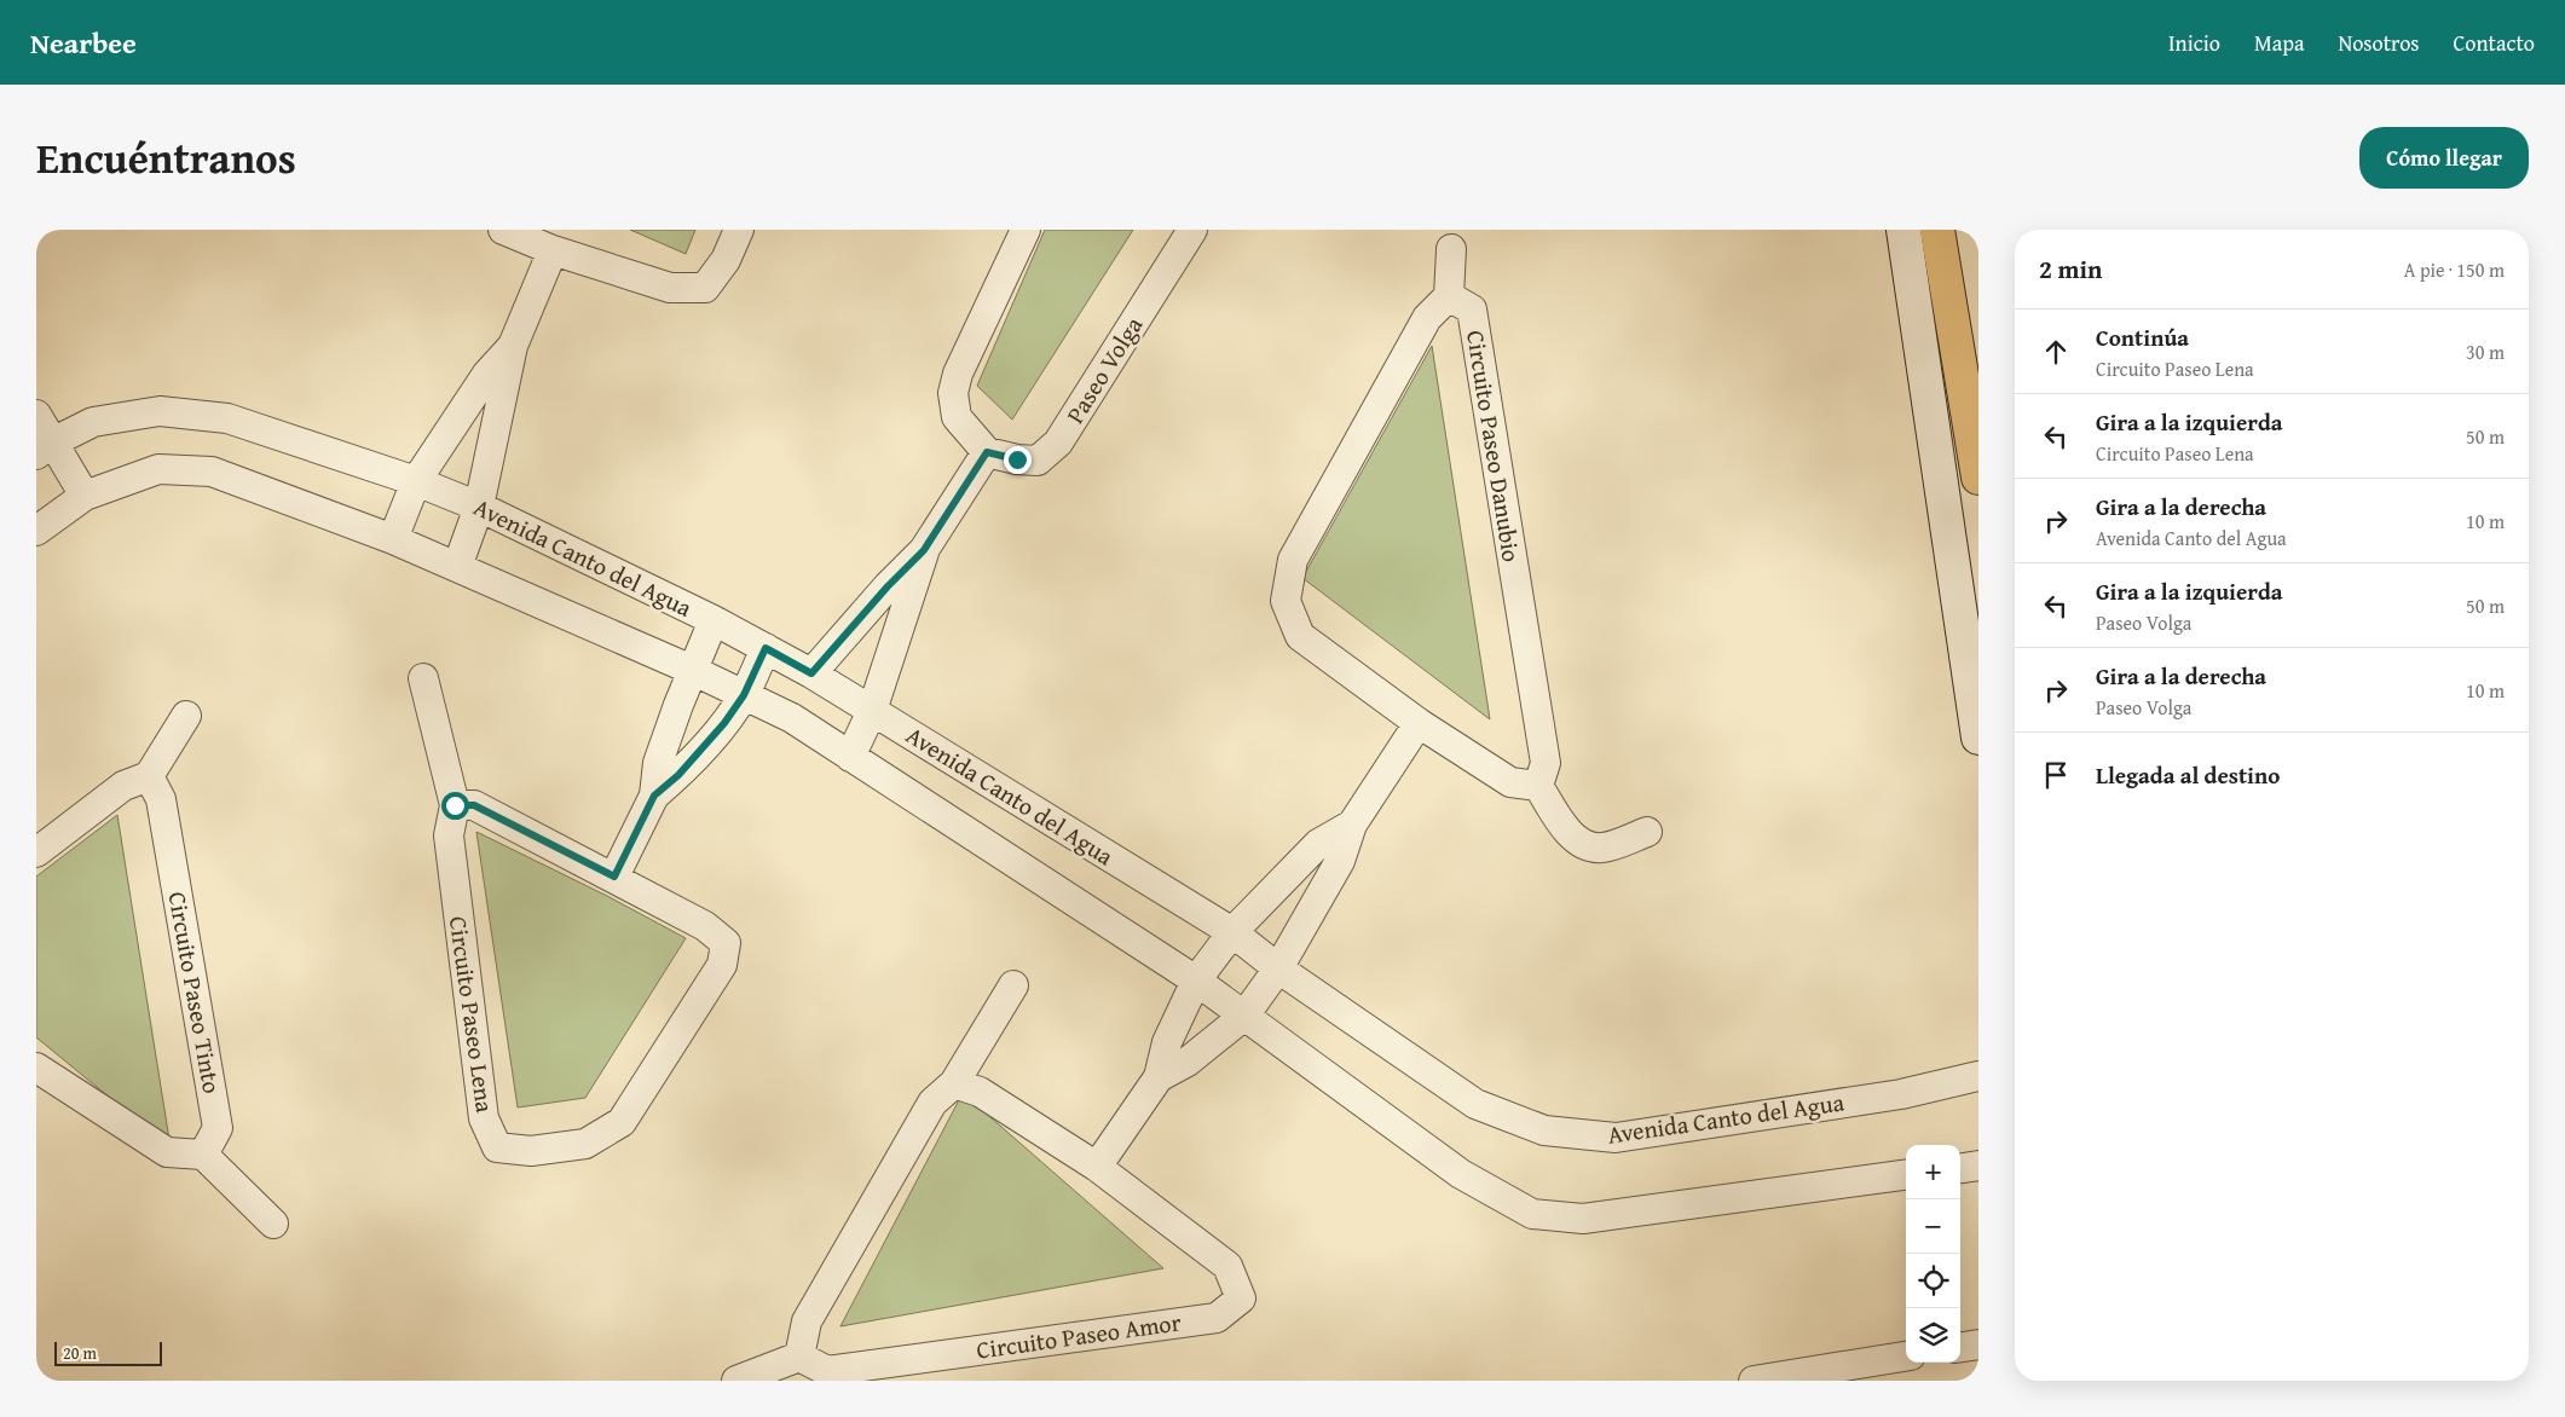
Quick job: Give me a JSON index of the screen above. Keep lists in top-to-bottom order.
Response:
{
  "streets": {
    "street": [
      "Paseo Volga",
      "Circuito Paseo Danubio",
      "Avenida Canto del Agua",
      "Circuito Paseo Tinto",
      "Circuito Paseo Lena",
      "Circuito Paseo Amor"
    ]
  },
  "scale_bar": "20 m",
  "page": {
    "header": "Nearbee",
    "nav": [
      "Inicio",
      "Mapa",
      "Nosotros",
      "Contacto"
    ],
    "title": "Encuéntranos",
    "buttons": "Cómo llegar",
    "heading": ["2 min", "A pie · 150 m"],
    "list": [
      ["Continúa", "Circuito Paseo Lena", "30 m"],
      ["Gira a la izquierda", "Circuito Paseo Lena", "50 m"],
      ["Gira a la derecha", "Avenida Canto del Agua", "10 m"],
      ["Gira a la izquierda", "Paseo Volga", "50 m"],
      ["Gira a la derecha", "Paseo Volga", "10 m"],
      "Llegada al destino"
    ],
    "map_buttons": ["+", "−"],
    "scale": "20 m"
  }
}
